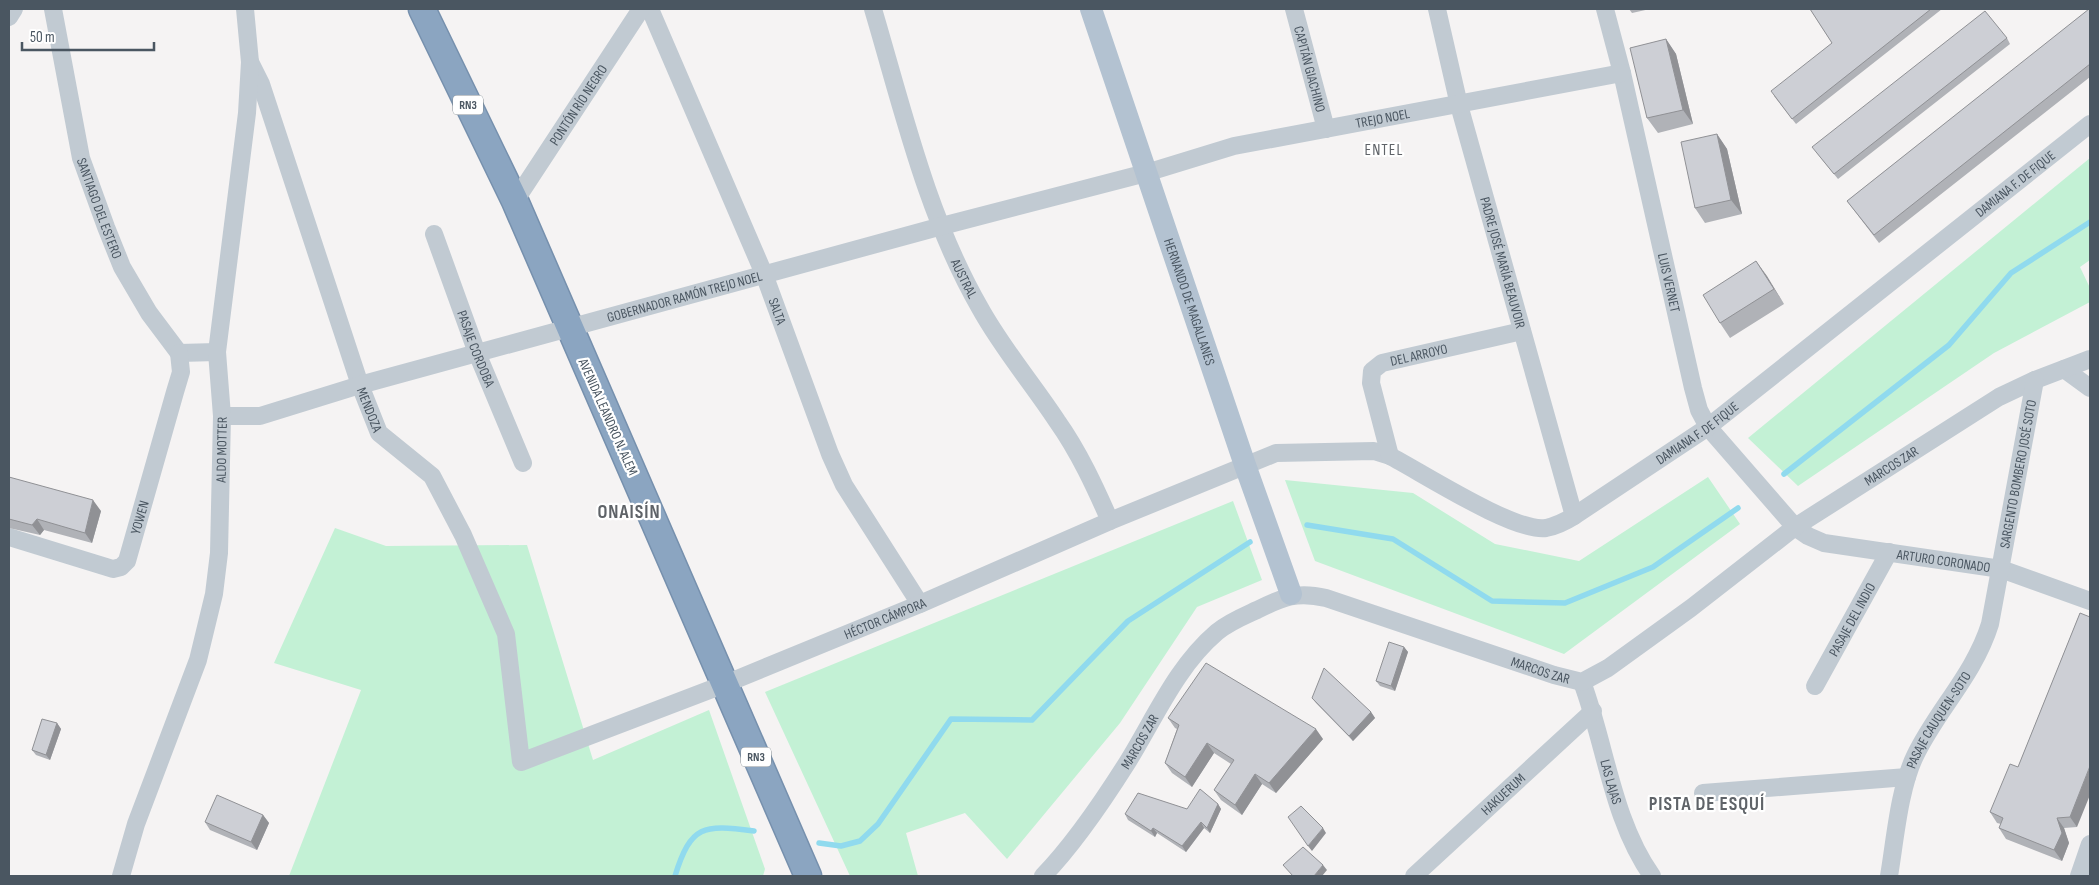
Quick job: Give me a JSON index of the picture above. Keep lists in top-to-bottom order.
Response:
{
  "streets": {
    "highway": ["RN3", "AVENIDA LEANDRO N. ALEM"],
    "main road": ["HERNANDO DE MAGALLANES"],
    "street": [
      "CAPITÁN GIACHINO",
      "PONTÓN RÍO NEGRO",
      "TREJO NOEL",
      "DAMIANA F. DE FIQUE",
      "SANTIAGO DEL ESTERO",
      "PADRE JOSÉ MARÍA BEAUVOIR",
      "AUSTRAL",
      "LUIS VERNET",
      "GOBERNADOR RAMÓN TREJO NOEL",
      "SALTA",
      "PASAJE CORDOBA",
      "DEL ARROYO",
      "MENDOZA",
      "ALDO MOTTER",
      "MARCOS ZAR",
      "SARGENTO BOMBERO JOSÉ SOTO",
      "YOWEN",
      "ARTURO CORONADO",
      "HÉCTOR CÁMPORA",
      "PASAJE DEL INDIO",
      "PASAJE CAUQUEN-SOTO",
      "LAS LAJAS",
      "HAKUERUM"
    ]
  },
  "crossings": [
    ["CAPITÁN GIACHINO", "TREJO NOEL"],
    ["PONTÓN RÍO NEGRO", "AVENIDA LEANDRO N. ALEM"],
    ["TREJO NOEL", "PADRE JOSÉ MARÍA BEAUVOIR"],
    ["TREJO NOEL", "LUIS VERNET"],
    ["TREJO NOEL", "GOBERNADOR RAMÓN TREJO NOEL"],
    ["TREJO NOEL", "HERNANDO DE MAGALLANES"],
    ["DAMIANA F. DE FIQUE", "PADRE JOSÉ MARÍA BEAUVOIR"],
    ["DAMIANA F. DE FIQUE", "LUIS VERNET"],
    ["DAMIANA F. DE FIQUE", "HERNANDO DE MAGALLANES"],
    ["DAMIANA F. DE FIQUE", "DEL ARROYO"],
    ["DAMIANA F. DE FIQUE", "HÉCTOR CÁMPORA"],
    ["SANTIAGO DEL ESTERO", "YOWEN"],
    ["PADRE JOSÉ MARÍA BEAUVOIR", "DEL ARROYO"],
    ["AUSTRAL", "GOBERNADOR RAMÓN TREJO NOEL"],
    ["AUSTRAL", "HÉCTOR CÁMPORA"],
    ["LUIS VERNET", "MARCOS ZAR"],
    ["LUIS VERNET", "ARTURO CORONADO"],
    ["GOBERNADOR RAMÓN TREJO NOEL", "HERNANDO DE MAGALLANES"],
    ["GOBERNADOR RAMÓN TREJO NOEL", "SALTA"],
    ["GOBERNADOR RAMÓN TREJO NOEL", "PASAJE CORDOBA"],
    ["GOBERNADOR RAMÓN TREJO NOEL", "MENDOZA"],
    ["GOBERNADOR RAMÓN TREJO NOEL", "AVENIDA LEANDRO N. ALEM"],
    ["GOBERNADOR RAMÓN TREJO NOEL", "ALDO MOTTER"],
    ["HERNANDO DE MAGALLANES", "MARCOS ZAR"],
    ["HERNANDO DE MAGALLANES", "HÉCTOR CÁMPORA"],
    ["SALTA", "HÉCTOR CÁMPORA"],
    ["MENDOZA", "ALDO MOTTER"],
    ["MENDOZA", "HÉCTOR CÁMPORA"],
    ["AVENIDA LEANDRO N. ALEM", "HÉCTOR CÁMPORA"],
    ["MARCOS ZAR", "SARGENTO BOMBERO JOSÉ SOTO"],
    ["MARCOS ZAR", "ARTURO CORONADO"],
    ["MARCOS ZAR", "LAS LAJAS"],
    ["SARGENTO BOMBERO JOSÉ SOTO", "ARTURO CORONADO"],
    ["SARGENTO BOMBERO JOSÉ SOTO", "PASAJE CAUQUEN-SOTO"],
    ["ARTURO CORONADO", "PASAJE DEL INDIO"],
    ["ARTURO CORONADO", "PASAJE CAUQUEN-SOTO"],
    ["LAS LAJAS", "HAKUERUM"]
  ],
  "districts": ["ENTEL", "ONAISÍN", "PISTA DE ESQUÍ"],
  "scale_bar": "50 m"
}
